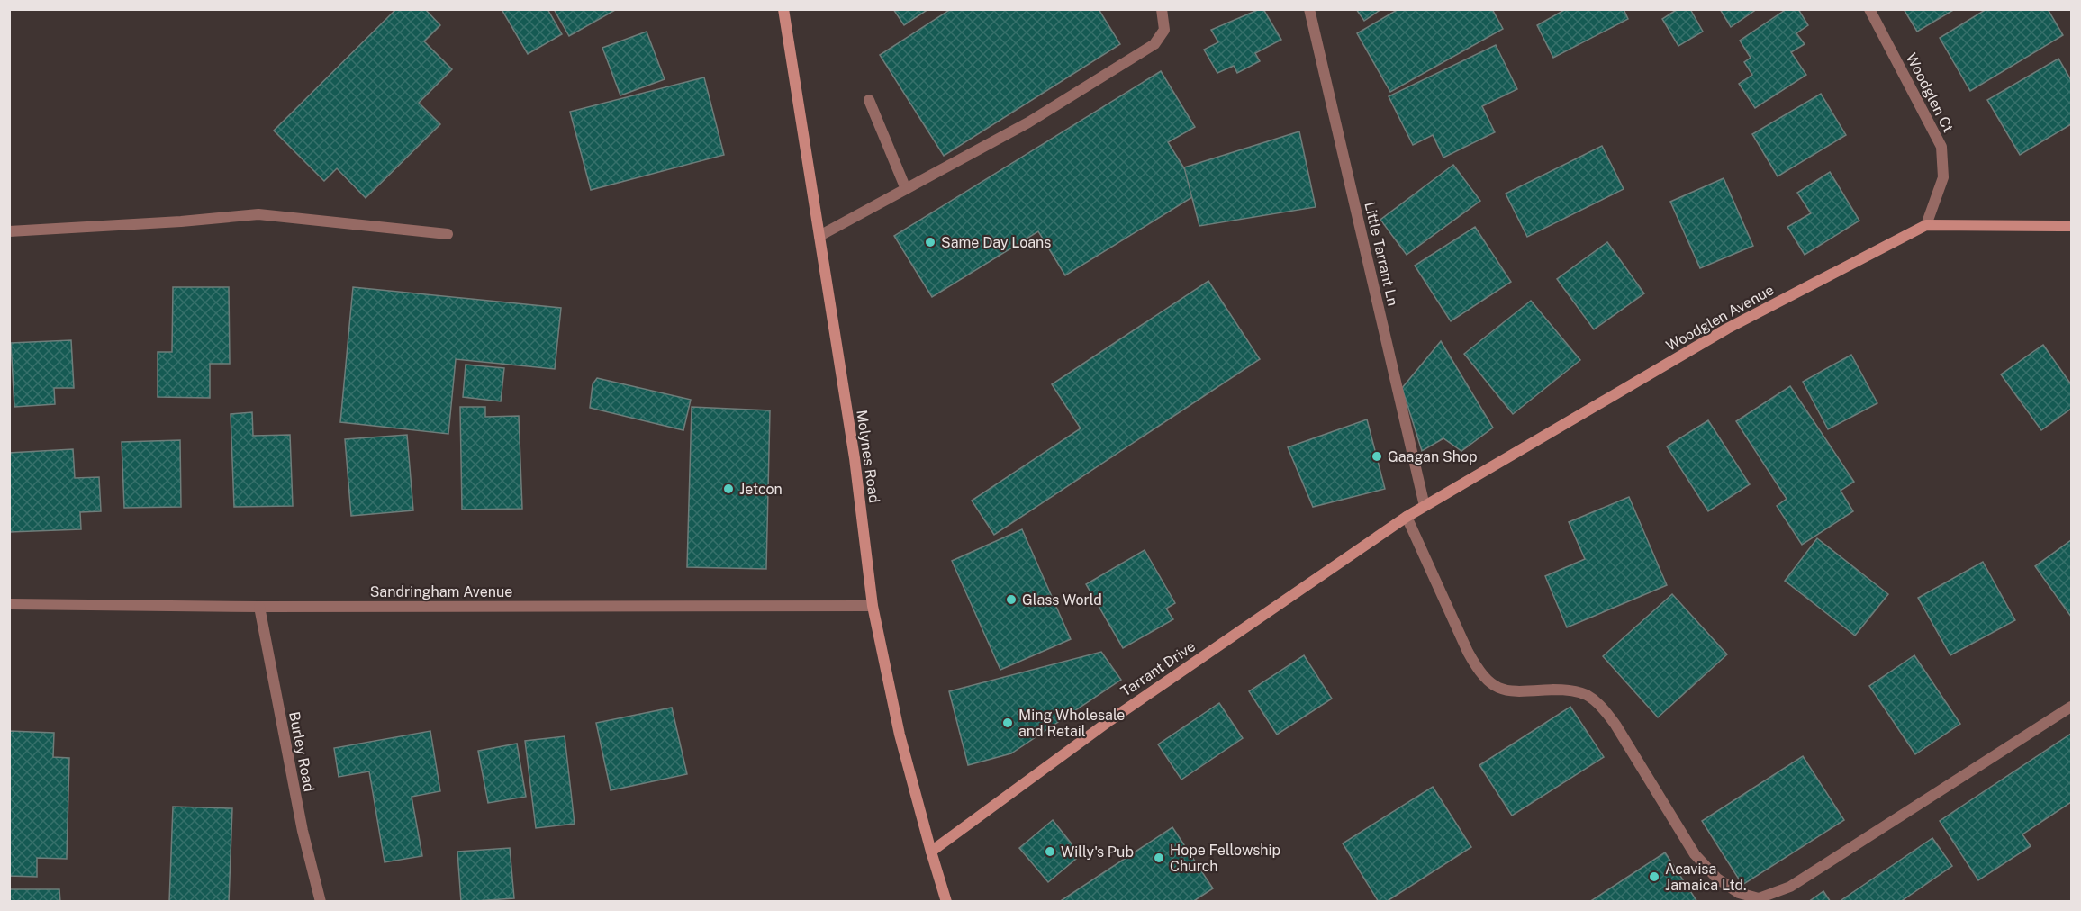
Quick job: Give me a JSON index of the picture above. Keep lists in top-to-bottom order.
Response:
{
  "streets": {
    "street": [
      "Woodglen Ct",
      "Little Tarrant Ln",
      "Woodglen Avenue",
      "Molynes Road",
      "Sandringham Avenue",
      "Tarrant Drive",
      "Burley Road"
    ]
  },
  "crossings": [
    ["Woodglen Ct", "Woodglen Avenue"],
    ["Little Tarrant Ln", "Woodglen Avenue"],
    ["Woodglen Avenue", "Tarrant Drive"],
    ["Molynes Road", "Sandringham Avenue"],
    ["Molynes Road", "Tarrant Drive"],
    ["Sandringham Avenue", "Burley Road"]
  ],
  "places": [
    "Same Day Loans",
    "Gaagan Shop",
    "Jetcon",
    "Glass World",
    "Ming Wholesale and Retail",
    "Willy's Pub",
    "Hope Fellowship Church",
    "Acavisa Jamaica Ltd."
  ]
}
